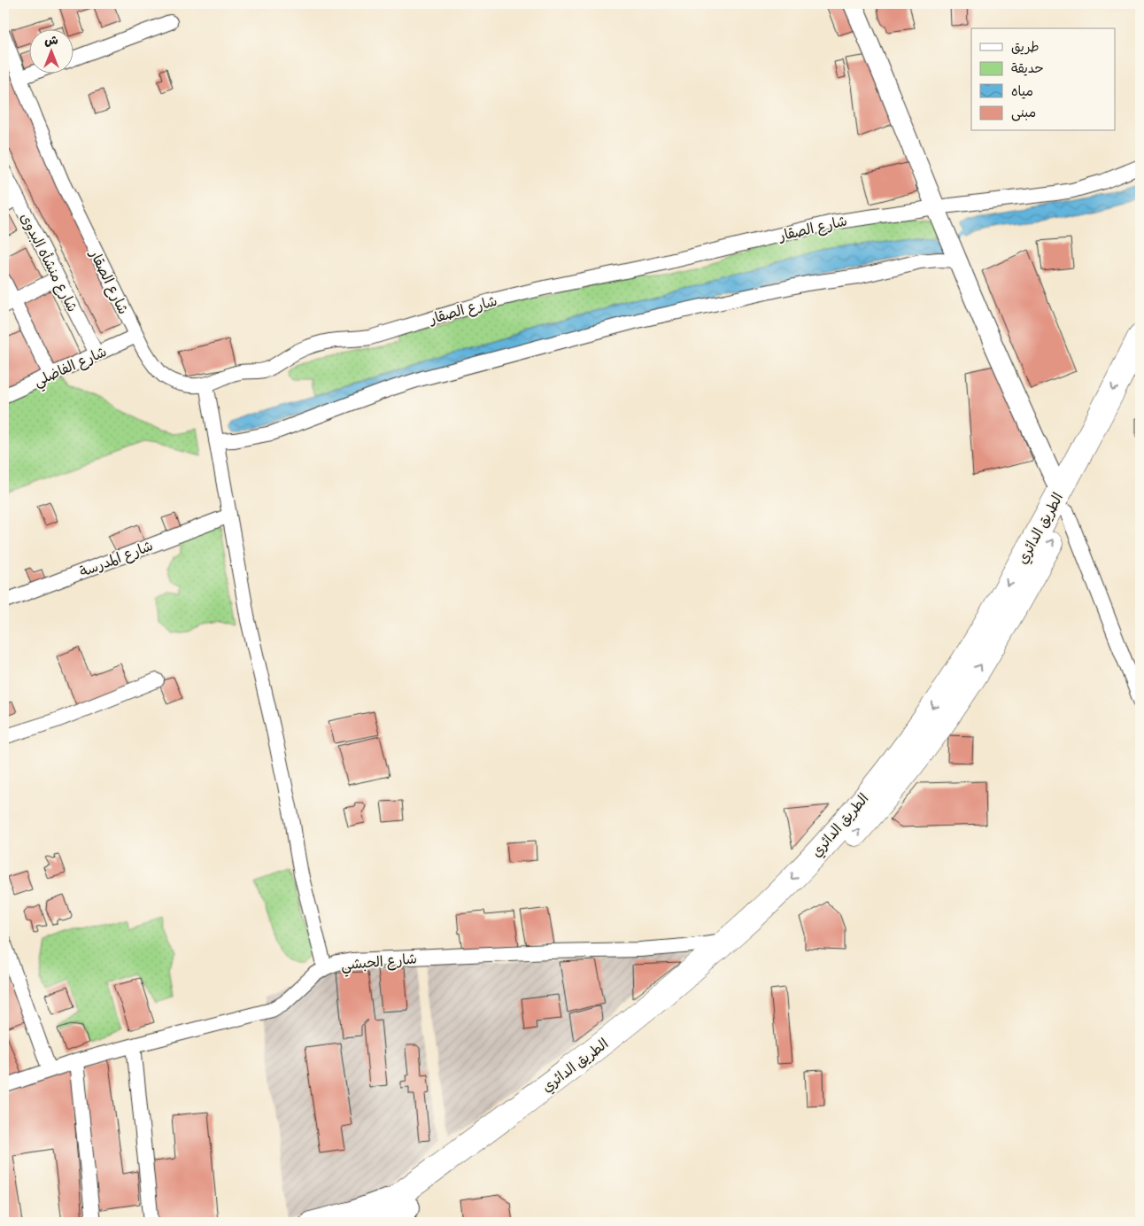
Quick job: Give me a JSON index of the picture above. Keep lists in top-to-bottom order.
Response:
{
  "streets": {
    "highway": ["الطريق الدائري"],
    "street": [
      "شارع الصقار",
      "شارع منشأه البدوى",
      "شارع الفاضلي",
      "شارع المدرسة",
      "شارع الحبشي"
    ]
  },
  "crossings": [
    ["شارع الصقار", "شارع الفاضلي"],
    ["شارع منشأه البدوى", "شارع الفاضلي"],
    ["الطريق الدائري", "شارع الحبشي"]
  ],
  "legend": [
    "طريق",
    "حديقة",
    "مياه",
    "مبنى"
  ],
  "north": "top"
}
